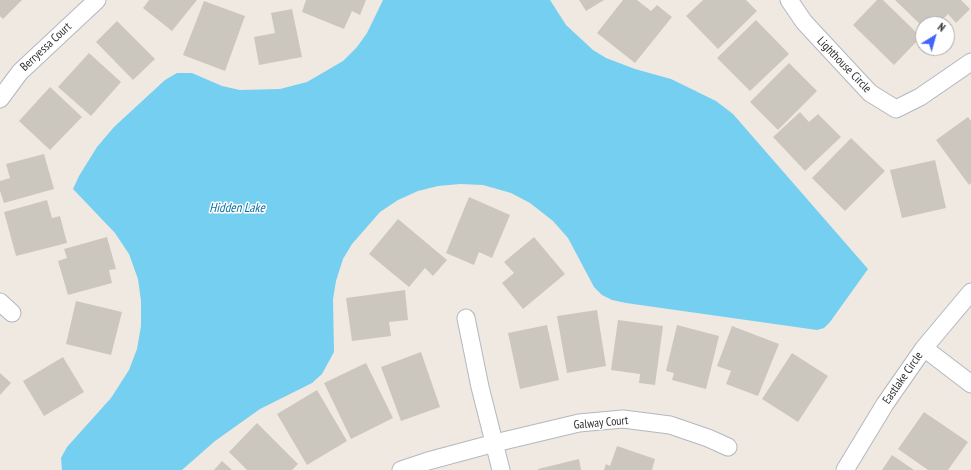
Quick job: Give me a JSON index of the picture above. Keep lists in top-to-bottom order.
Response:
{
  "streets": {
    "street": [
      "Berryessa Court",
      "Lighthouse Circle",
      "Eastlake Circle",
      "Galway Court"
    ]
  },
  "water": ["Hidden Lake"],
  "north": "top right"
}
